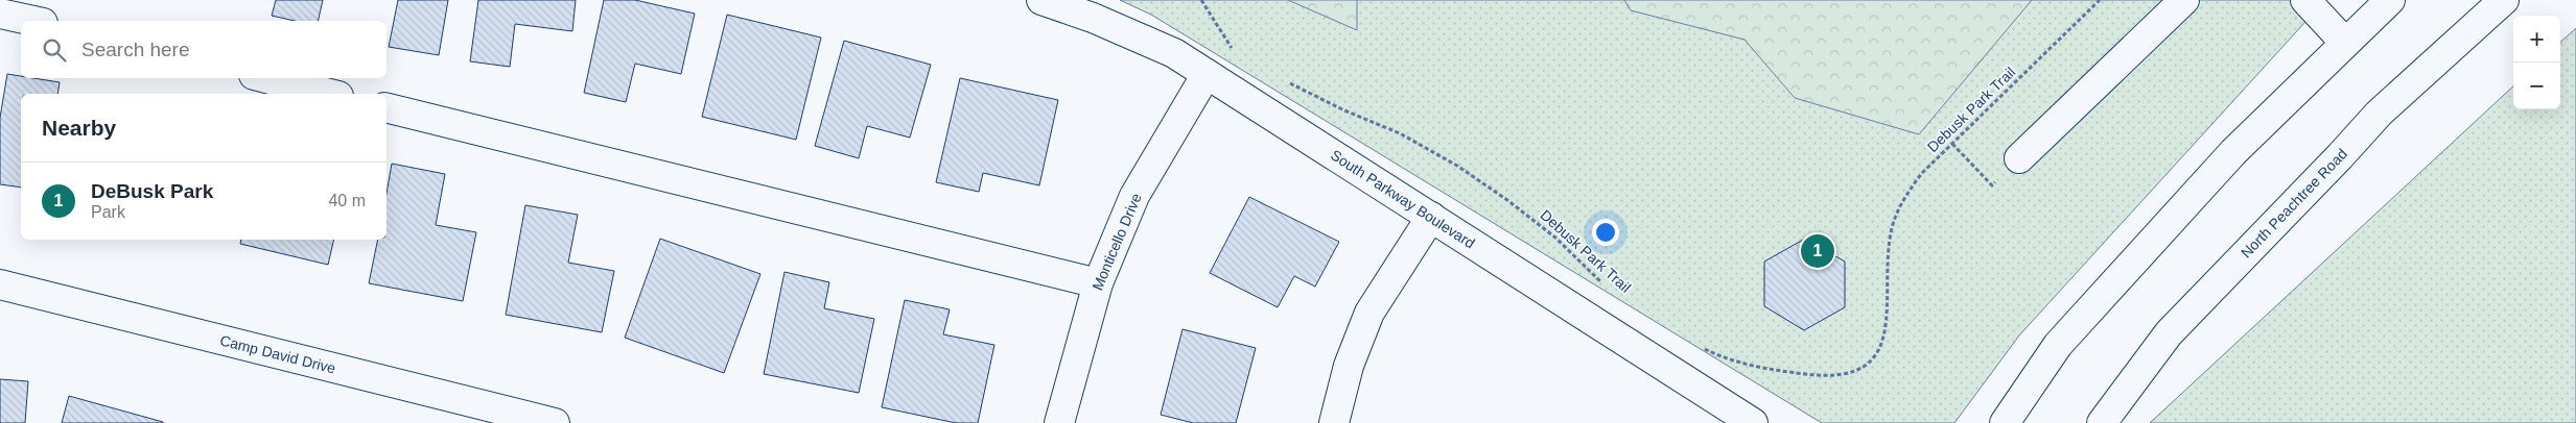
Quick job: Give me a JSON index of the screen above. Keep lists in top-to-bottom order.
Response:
{
  "streets": {
    "street": [
      "South Parkway Boulevard",
      "North Peachtree Road",
      "Monticello Drive",
      "Camp David Drive"
    ],
    "path": ["Debusk Park Trail"]
  },
  "crossings": [
    ["South Parkway Boulevard", "Monticello Drive"]
  ],
  "page": {
    "map_buttons": ["+", "−"],
    "search": "Search here",
    "heading": "Nearby",
    "list": [
      {
        "mark": "1",
        "name": "DeBusk Park",
        "note": "Park",
        "value": "40 m"
      }
    ],
    "pins": "1"
  }
}
